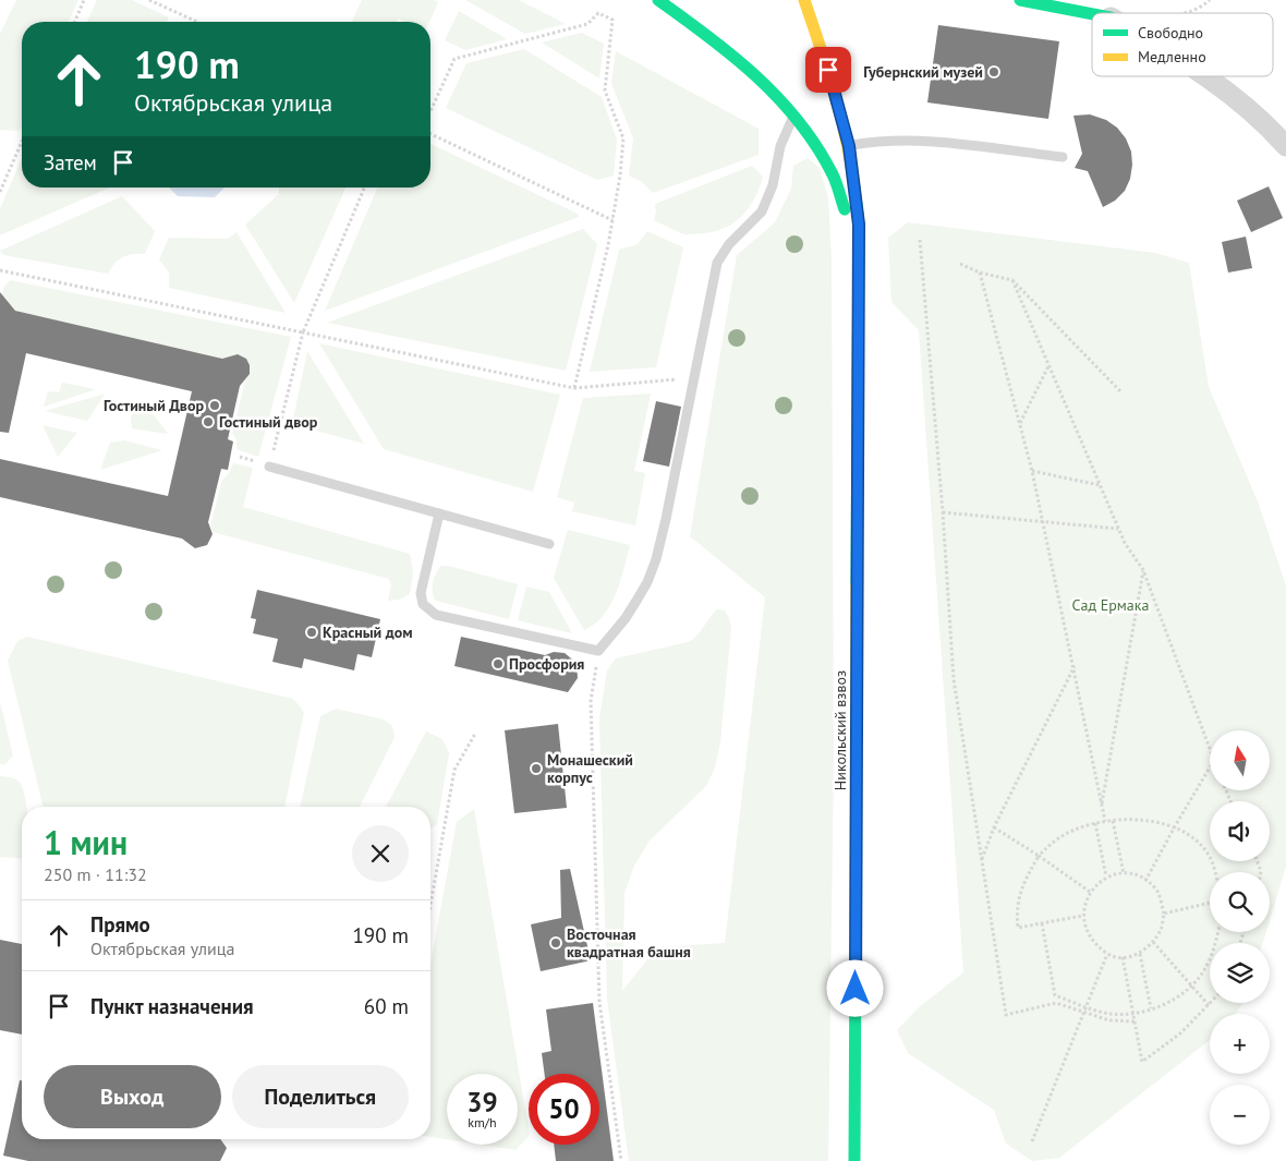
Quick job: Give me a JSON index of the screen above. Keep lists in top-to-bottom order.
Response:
{
  "streets": {
    "main road": ["Никольский взвоз"]
  },
  "parks": ["Сад Ермака"],
  "places": [
    "Губернский музей",
    "Гостиный Двор",
    "Гостиный двор",
    "Красный дом",
    "Просфория",
    "Монашеский корпус",
    "Восточная квадратная башня"
  ],
  "legend": ["Свободно", "Медленно"],
  "north": "top",
  "page": {
    "turn": ["190 m", "Октябрьская улица"],
    "then": "Затем",
    "map_buttons": ["+", "−"],
    "heading": ["1 мин", "250 m · 11:32"],
    "list": [
      {
        "name": "Прямо",
        "note": "Октябрьская улица",
        "value": "190 m"
      },
      {
        "name": "Пункт назначения",
        "value": "60 m"
      }
    ],
    "buttons": ["Выход", "Поделиться"],
    "speed": "39 km/h",
    "limit": "50"
  }
}
